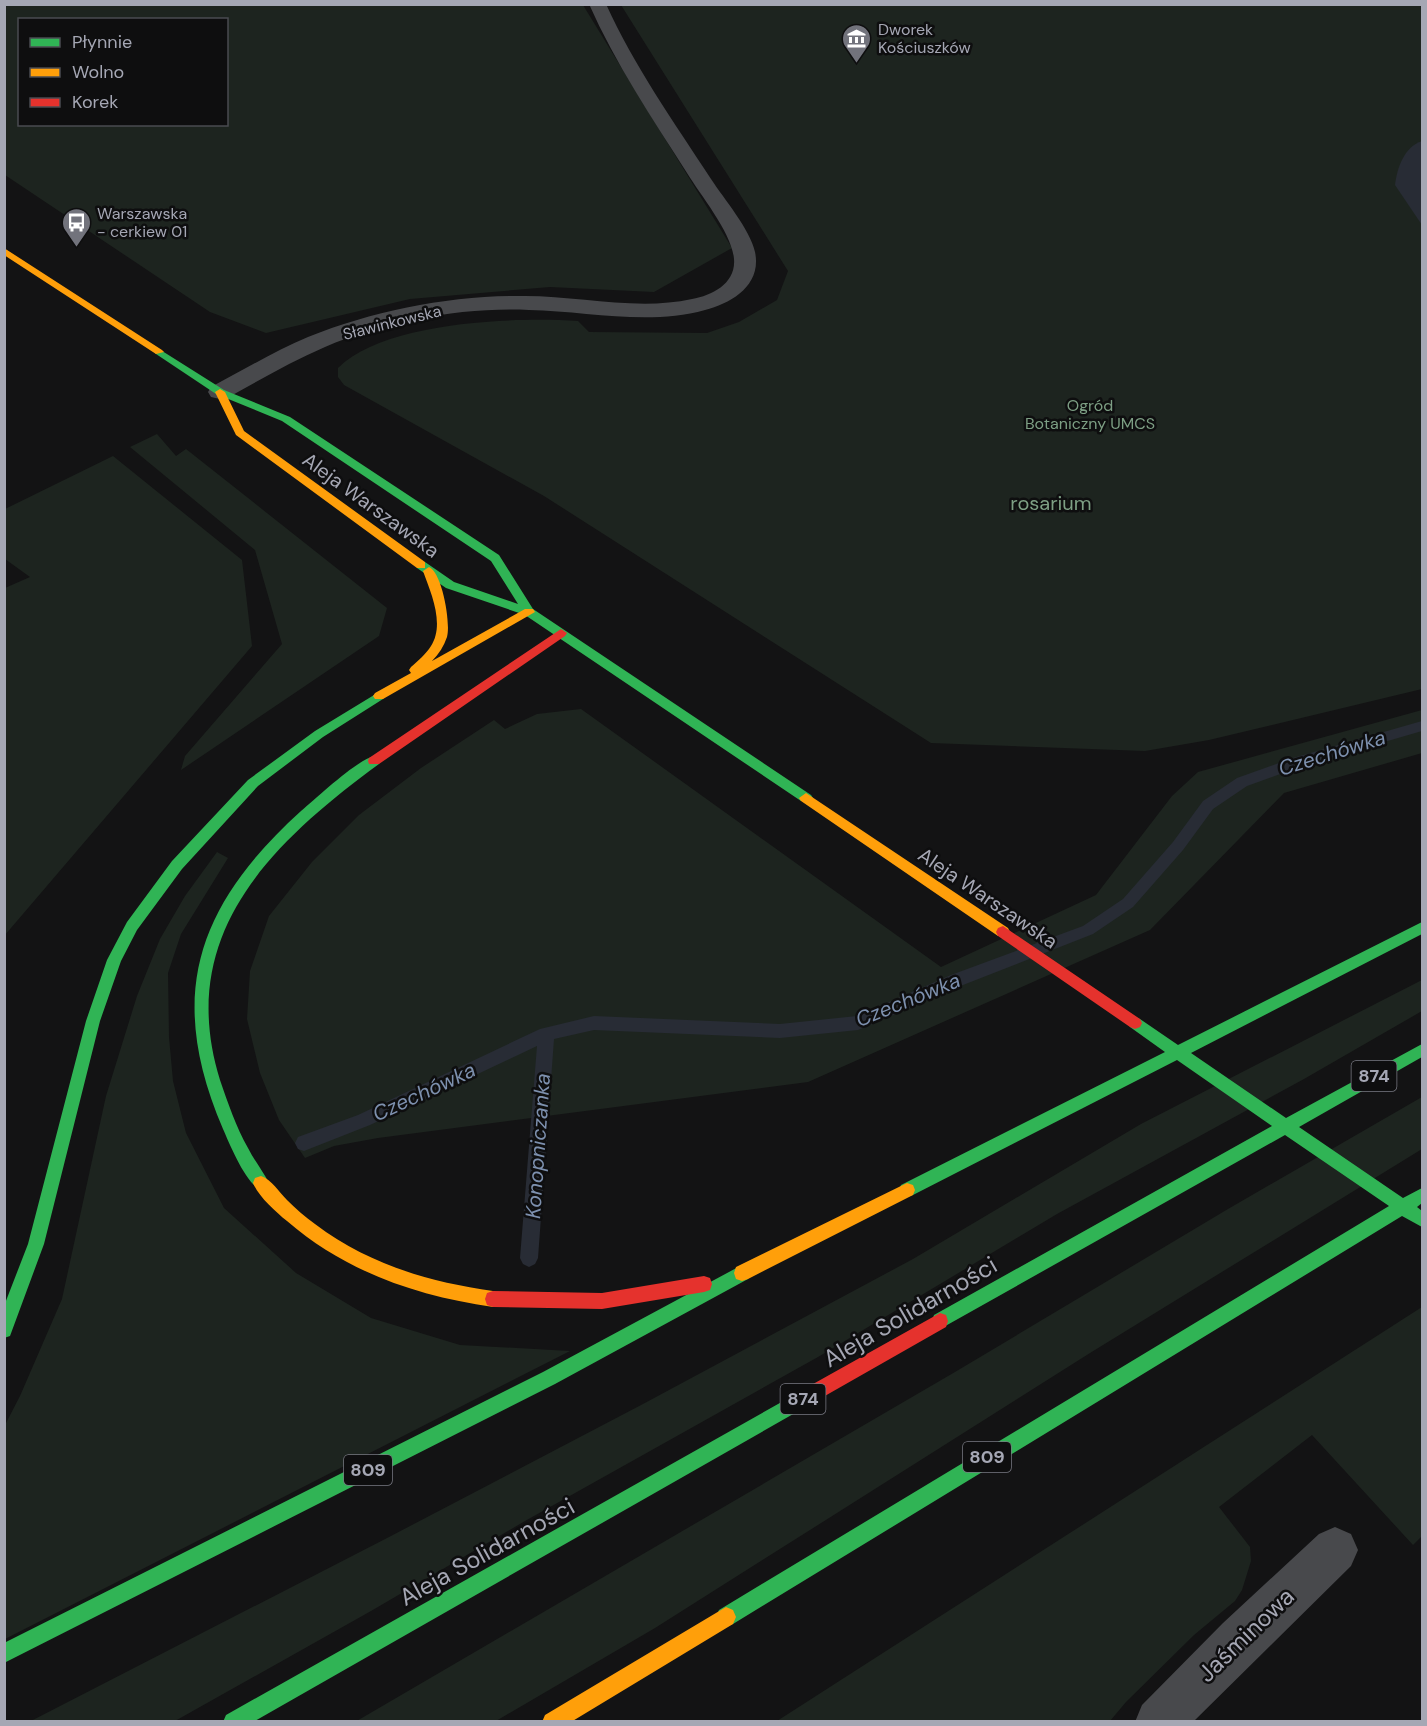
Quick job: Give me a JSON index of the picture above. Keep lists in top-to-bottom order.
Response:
{
  "streets": {
    "main road": [
      "Aleja Warszawska",
      "874",
      "Aleja Solidarności",
      "809"
    ],
    "street": ["Sławinkowska", "Jaśminowa"]
  },
  "crossings": [
    ["Sławinkowska", "Aleja Warszawska"]
  ],
  "water": ["Czechówka", "Konopniczanka"],
  "parks": ["Ogród Botaniczny UMCS", "rosarium"],
  "places": {
    "museum": ["Dworek Kościuszków"],
    "bus stop": ["Warszawska - cerkiew 01"]
  },
  "legend": ["Płynnie", "Wolno", "Korek"]
}
